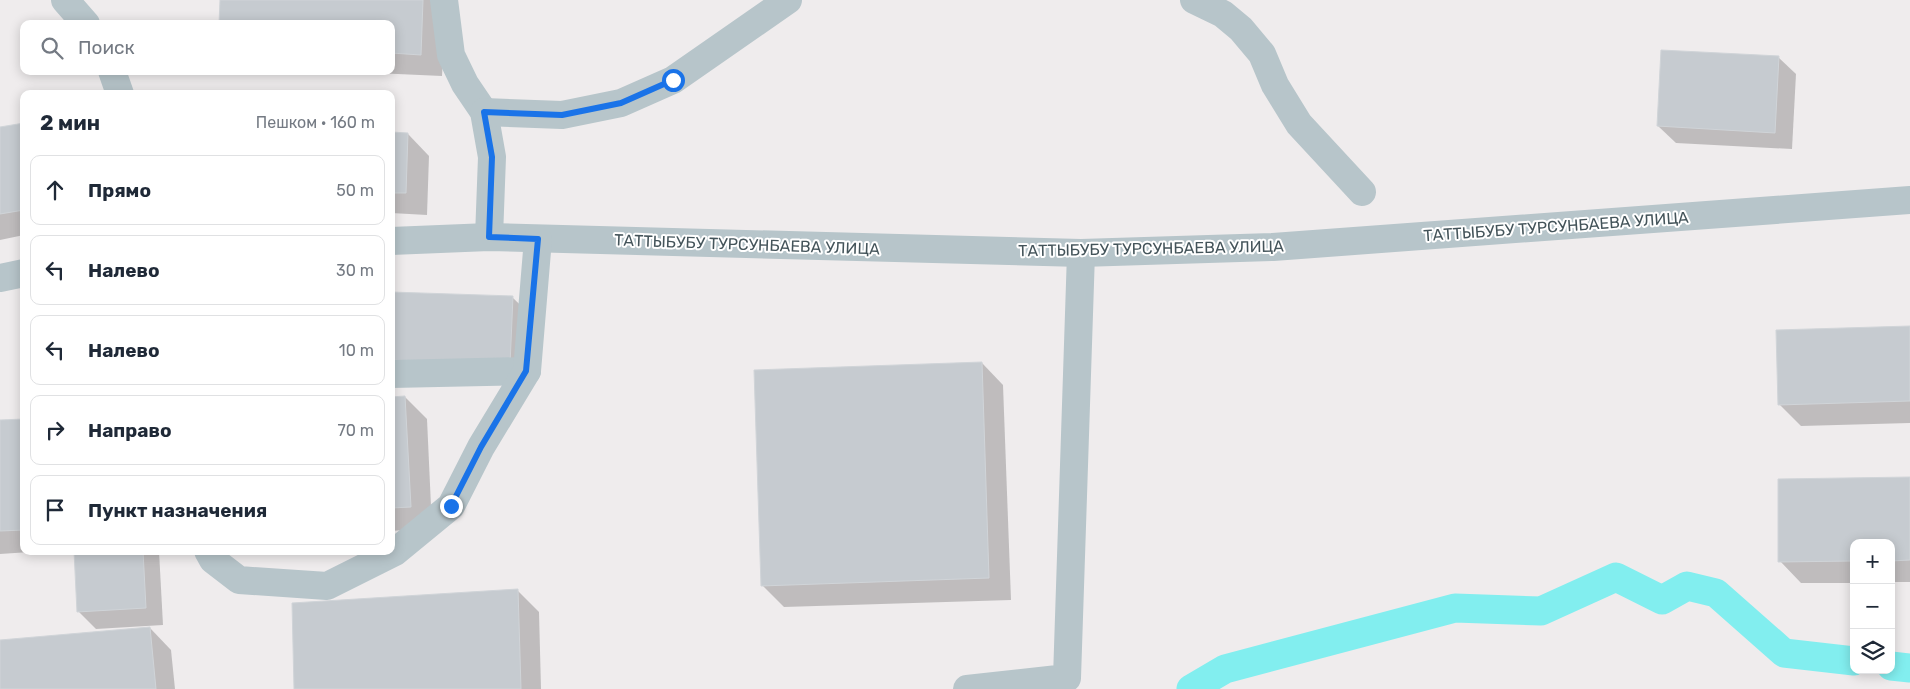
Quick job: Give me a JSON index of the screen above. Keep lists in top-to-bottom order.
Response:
{
  "streets": {
    "street": ["ТАТТЫБУБУ ТУРСУНБАЕВА УЛИЦА"]
  },
  "page": {
    "search": "Поиск",
    "heading": ["2 мин", "Пешком · 160 m"],
    "list": [
      ["Прямо", "50 m"],
      ["Налево", "30 m"],
      ["Налево", "10 m"],
      ["Направо", "70 m"],
      "Пункт назначения"
    ],
    "map_buttons": ["+", "−"]
  }
}
